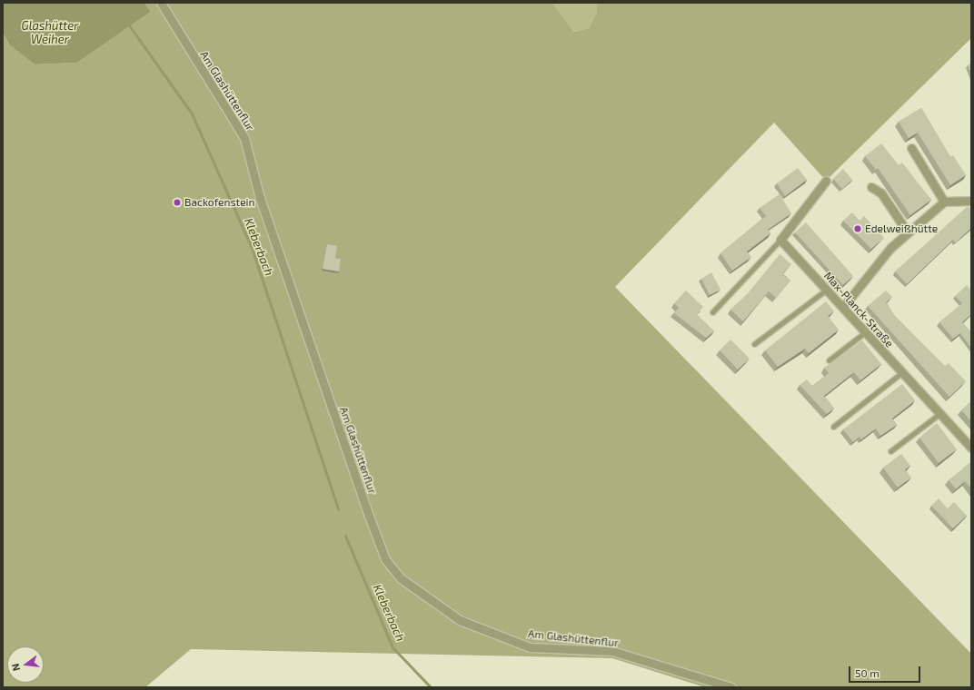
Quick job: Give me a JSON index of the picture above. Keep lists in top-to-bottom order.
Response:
{
  "streets": {
    "street": ["Am Glashüttenflur", "Max-Planck-Straße"]
  },
  "water": ["Glashütter Weiher", "Kleberbach"],
  "places": ["Backofenstein", "Edelweißhütte"],
  "scale_bar": "50 m",
  "north": "left"
}
